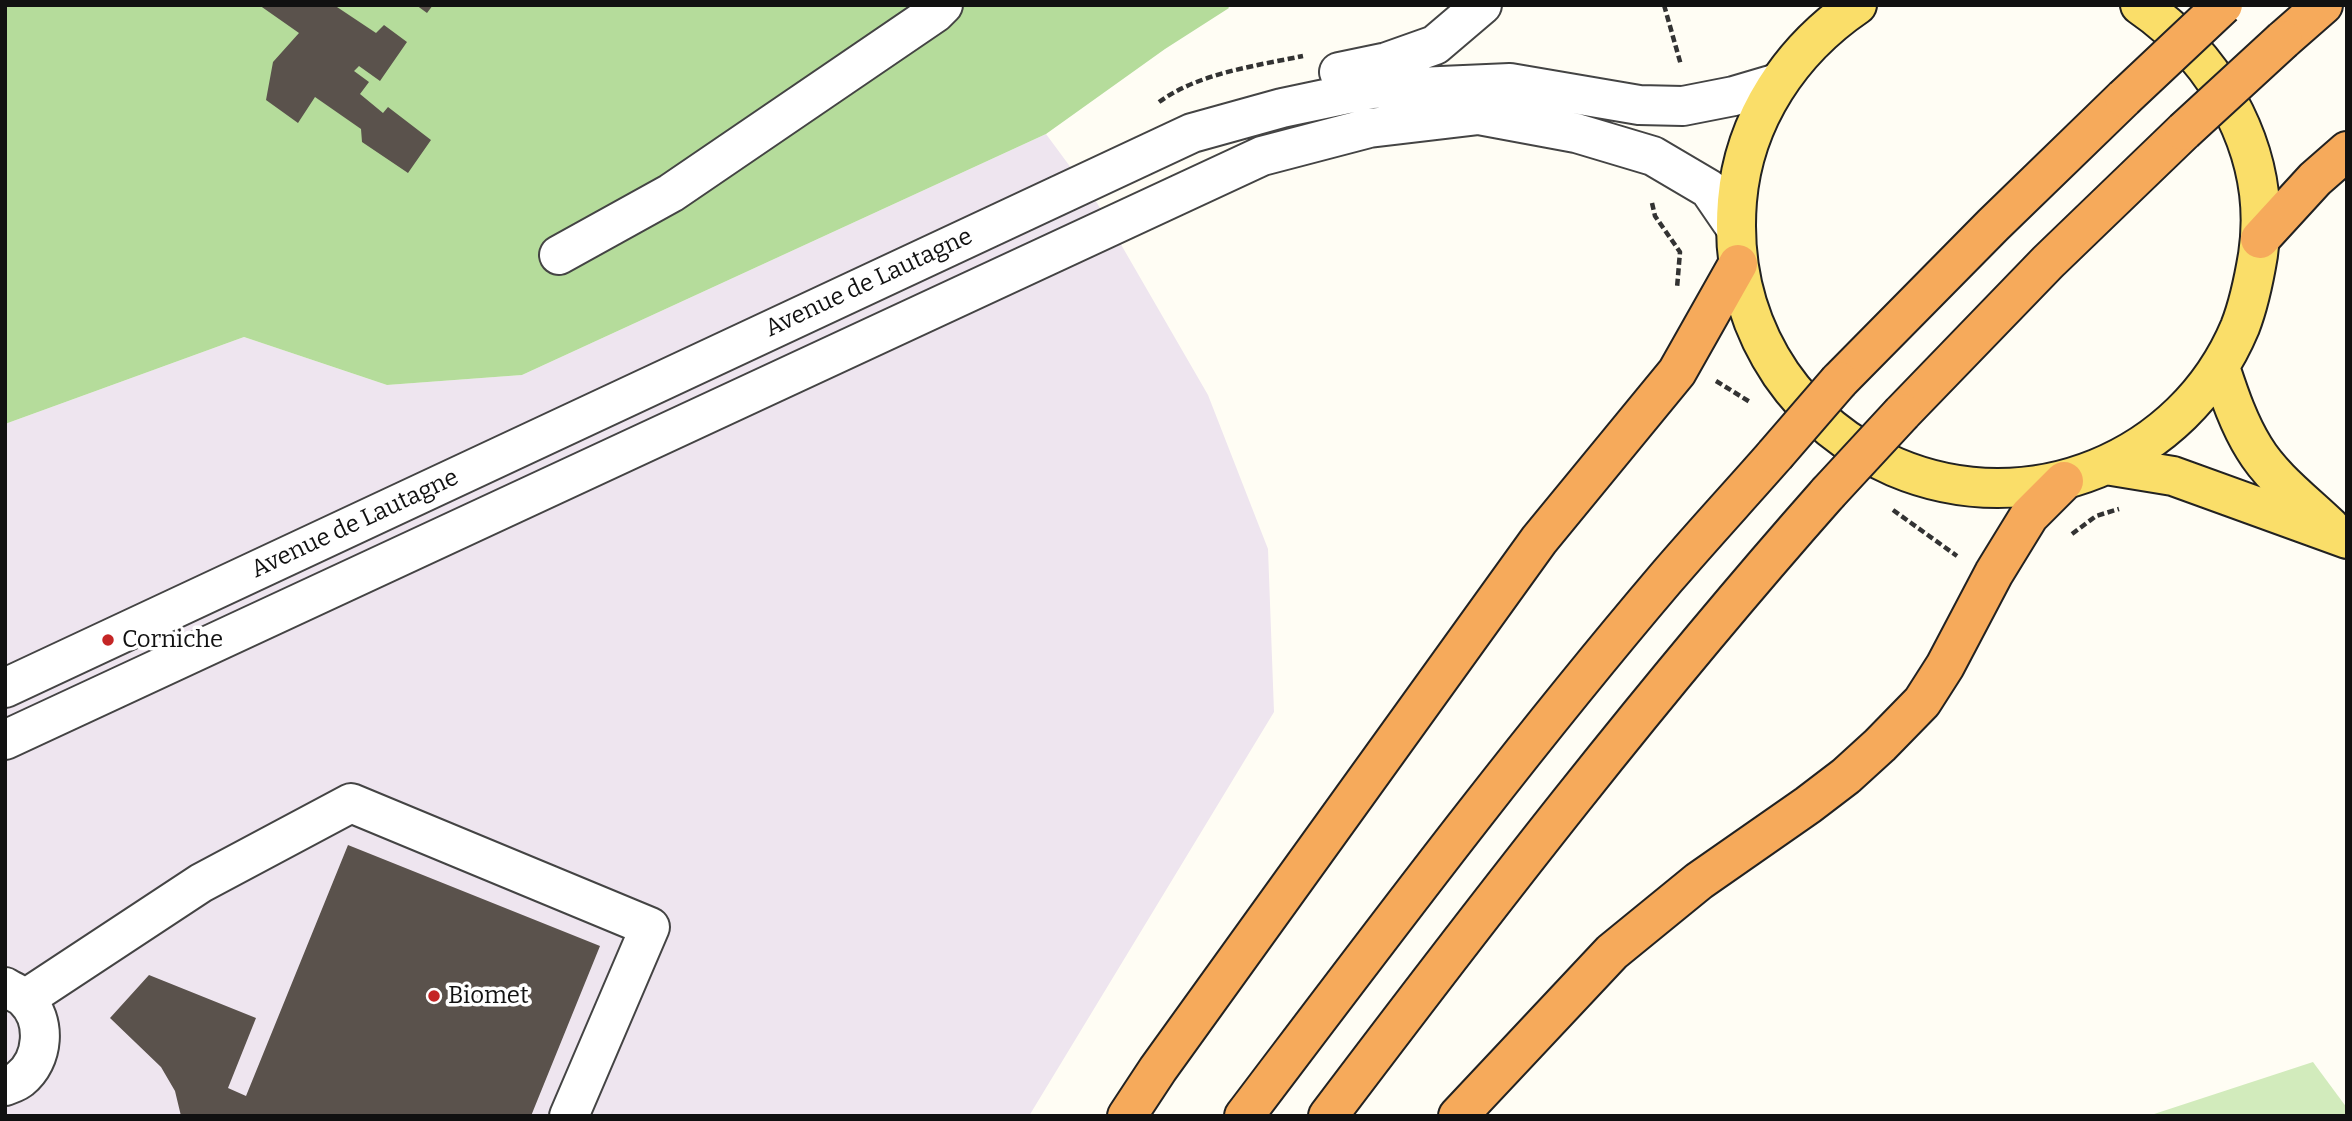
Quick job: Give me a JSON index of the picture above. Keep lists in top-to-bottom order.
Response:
{
  "streets": {
    "street": ["Avenue de Lautagne"]
  },
  "places": ["Corniche", "Biomet"]
}
